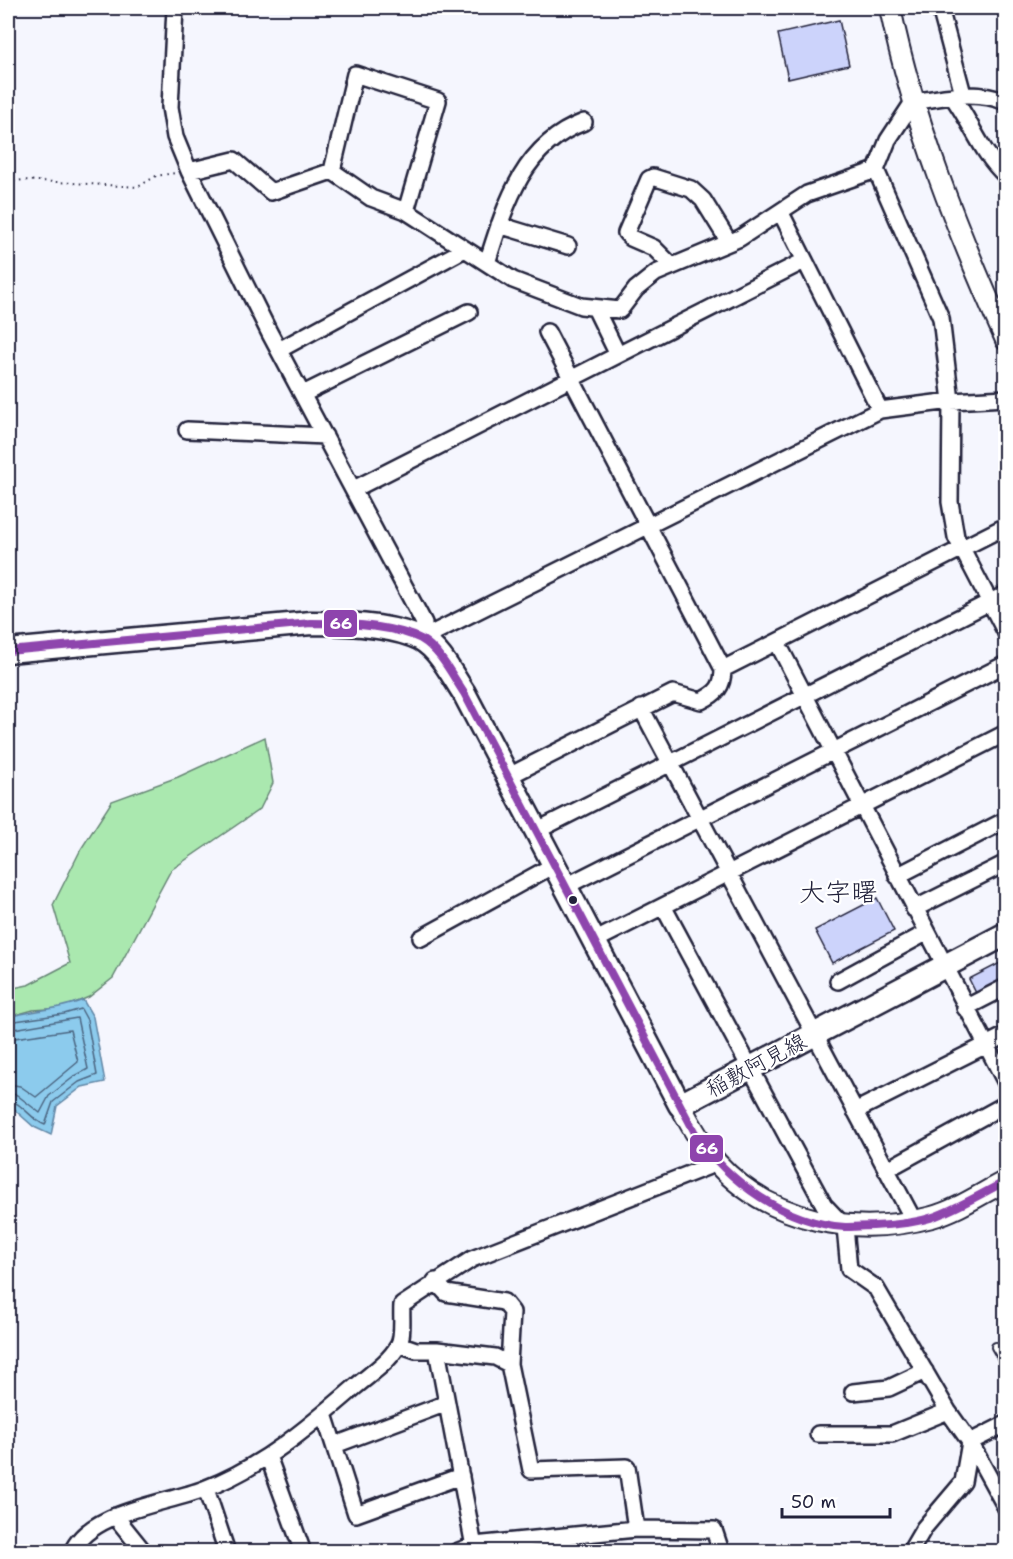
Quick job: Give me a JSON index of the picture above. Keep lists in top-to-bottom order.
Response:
{
  "streets": {
    "main road": ["稲敷阿見線"]
  },
  "districts": ["大字曙"],
  "lines": ["transit line 66"],
  "scale_bar": "50 m"
}
